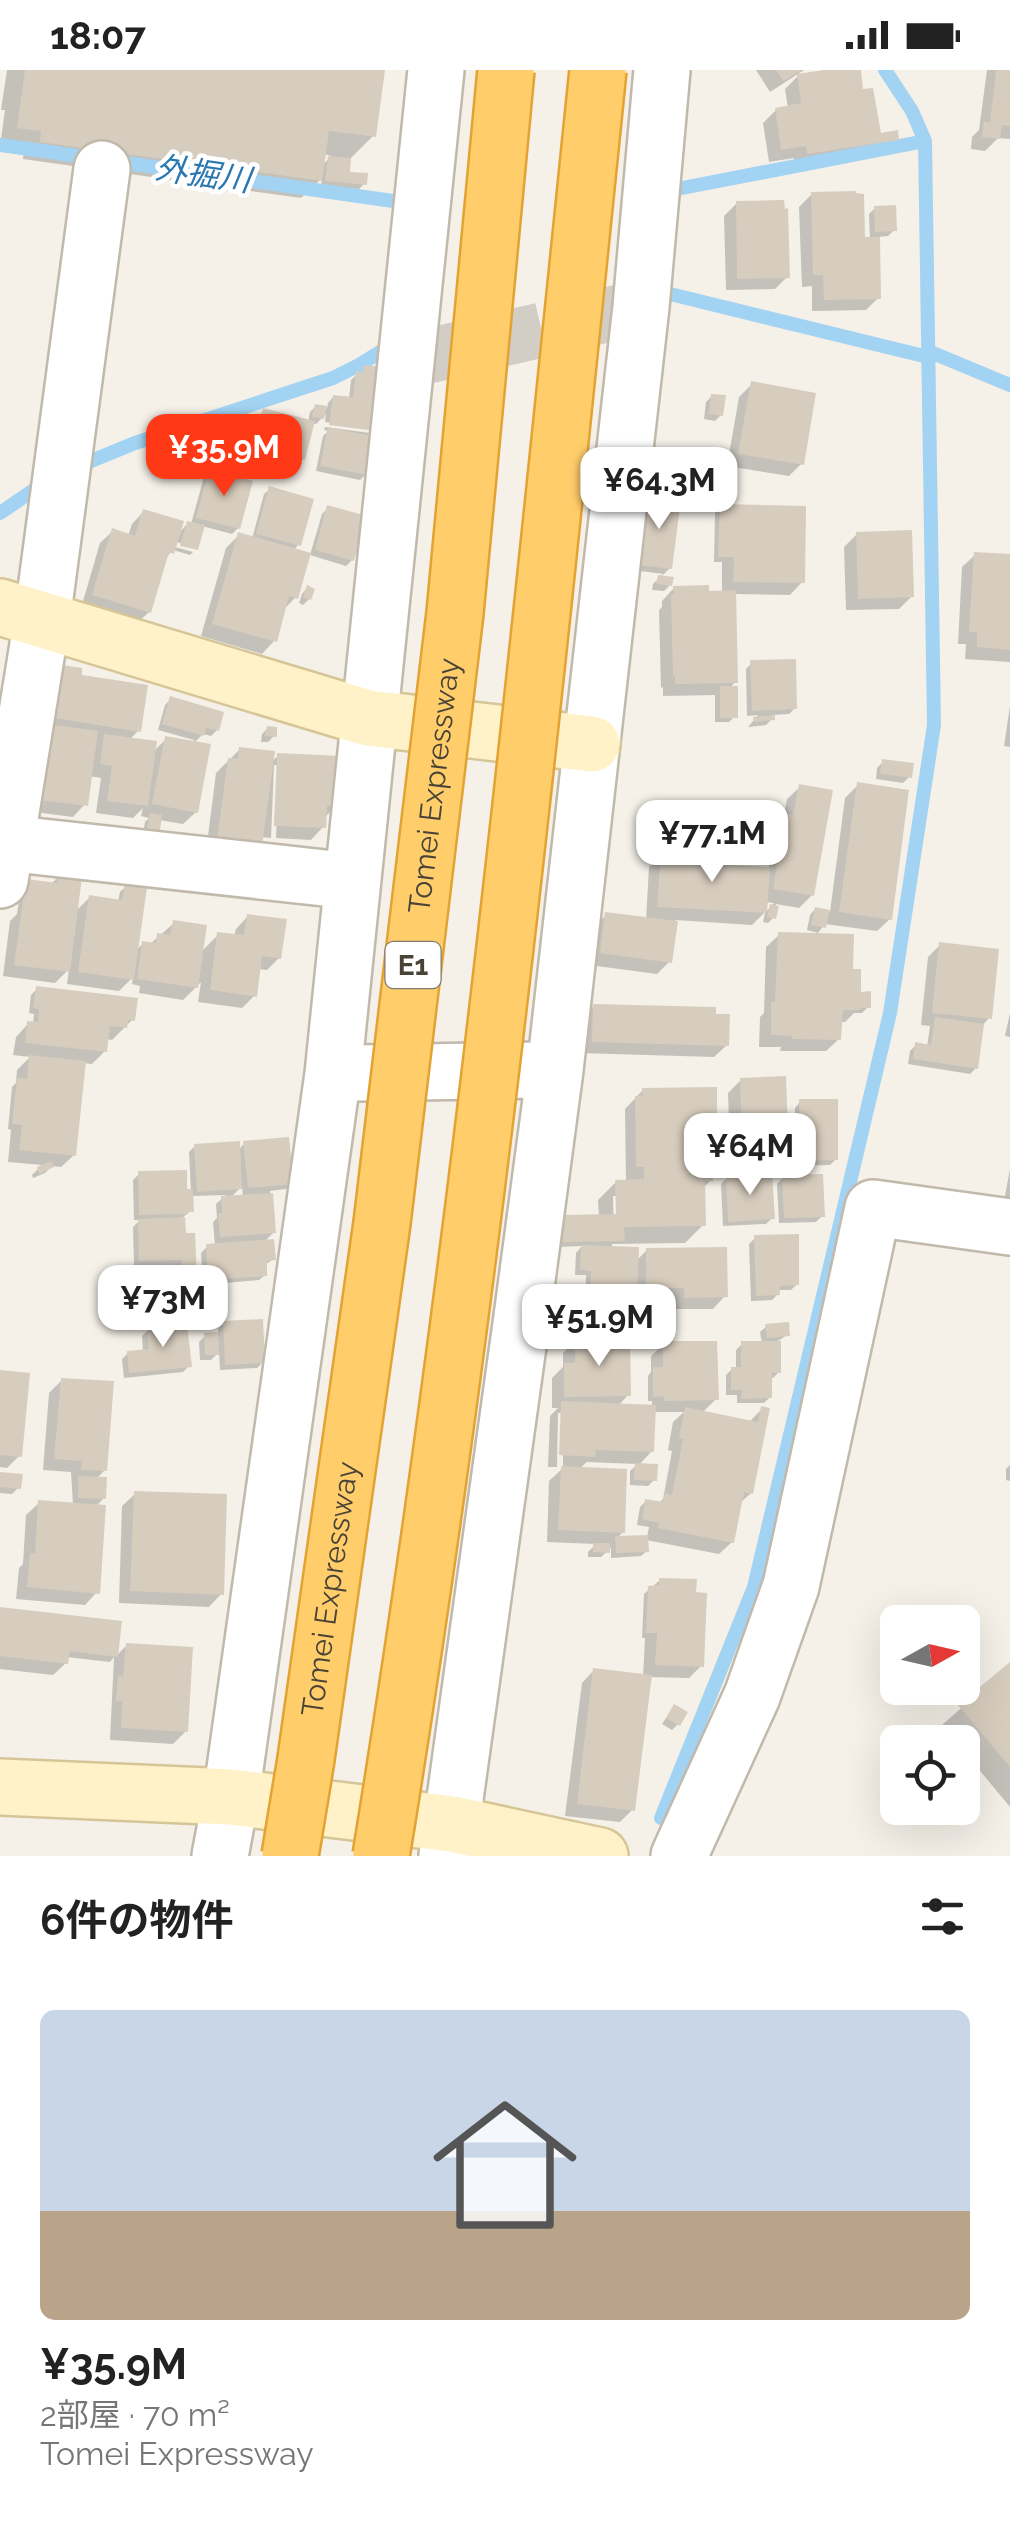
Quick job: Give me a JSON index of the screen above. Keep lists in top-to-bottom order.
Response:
{
  "streets": {
    "highway": ["Tomei Expressway", "E1"]
  },
  "water": ["外掘川"],
  "north": "right",
  "page": {
    "status": "18:07",
    "price": [
      "¥35.9M",
      "¥64.3M",
      "¥77.1M",
      "¥64M",
      "¥73M",
      "¥51.9M"
    ],
    "heading": "6件の物件",
    "list": [
      {
        "name": "¥35.9M",
        "note": "2部屋 · 70 m² · Tomei Expressway"
      }
    ]
  }
}
